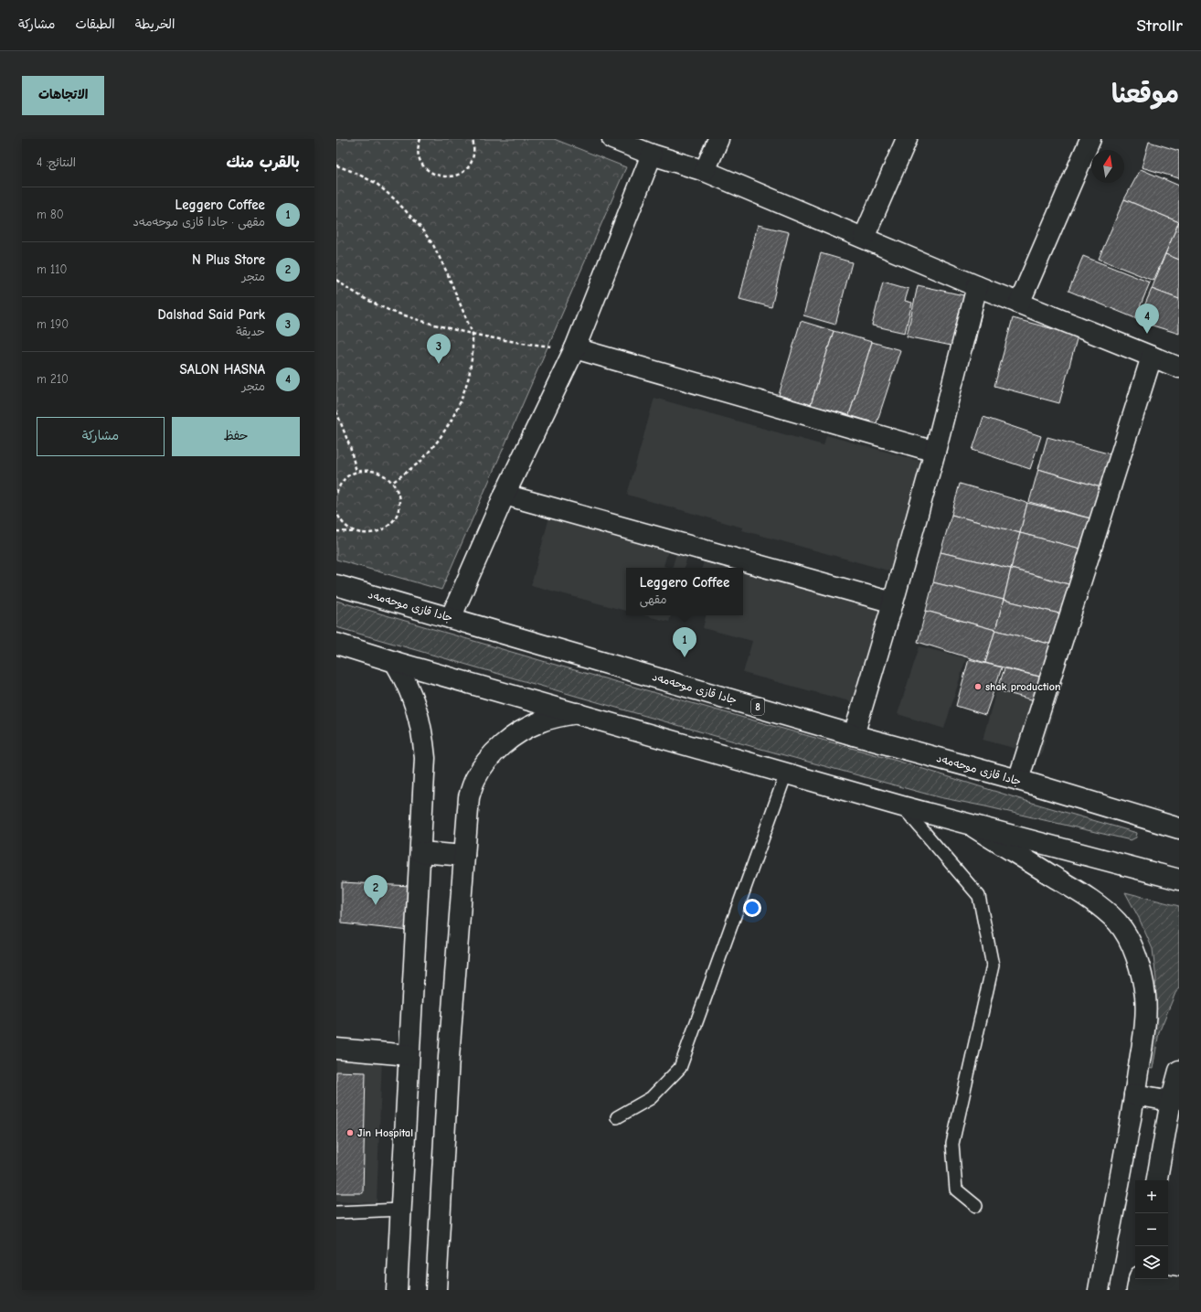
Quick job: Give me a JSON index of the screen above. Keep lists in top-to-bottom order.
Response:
{
  "streets": {
    "street": ["جادا قازی موحەمەد", "8"]
  },
  "places": ["shak production", "Jin Hospital"],
  "north": "top",
  "page": {
    "header": "Strollr",
    "nav": ["الخريطة", "الطبقات", "مشاركة"],
    "title": "موقعنا",
    "buttons": [
      "الاتجاهات",
      ["حفظ", "مشاركة"]
    ],
    "heading": ["بالقرب منك", "النتائج: 4"],
    "list": [
      {
        "mark": "1",
        "name": "Leggero Coffee",
        "note": "مقهى · جادا قازی موحەمەد",
        "value": "80 m"
      },
      {
        "mark": "2",
        "name": "N Plus Store",
        "note": "متجر",
        "value": "110 m"
      },
      {
        "mark": "3",
        "name": "Dalshad Said Park",
        "note": "حديقة",
        "value": "190 m"
      },
      {
        "mark": "4",
        "name": "SALON HASNA",
        "note": "متجر",
        "value": "210 m"
      }
    ],
    "pins": [
      "4",
      "3",
      "1",
      "2"
    ],
    "popup": ["Leggero Coffee", "مقهى"],
    "map_buttons": ["+", "−"]
  }
}
